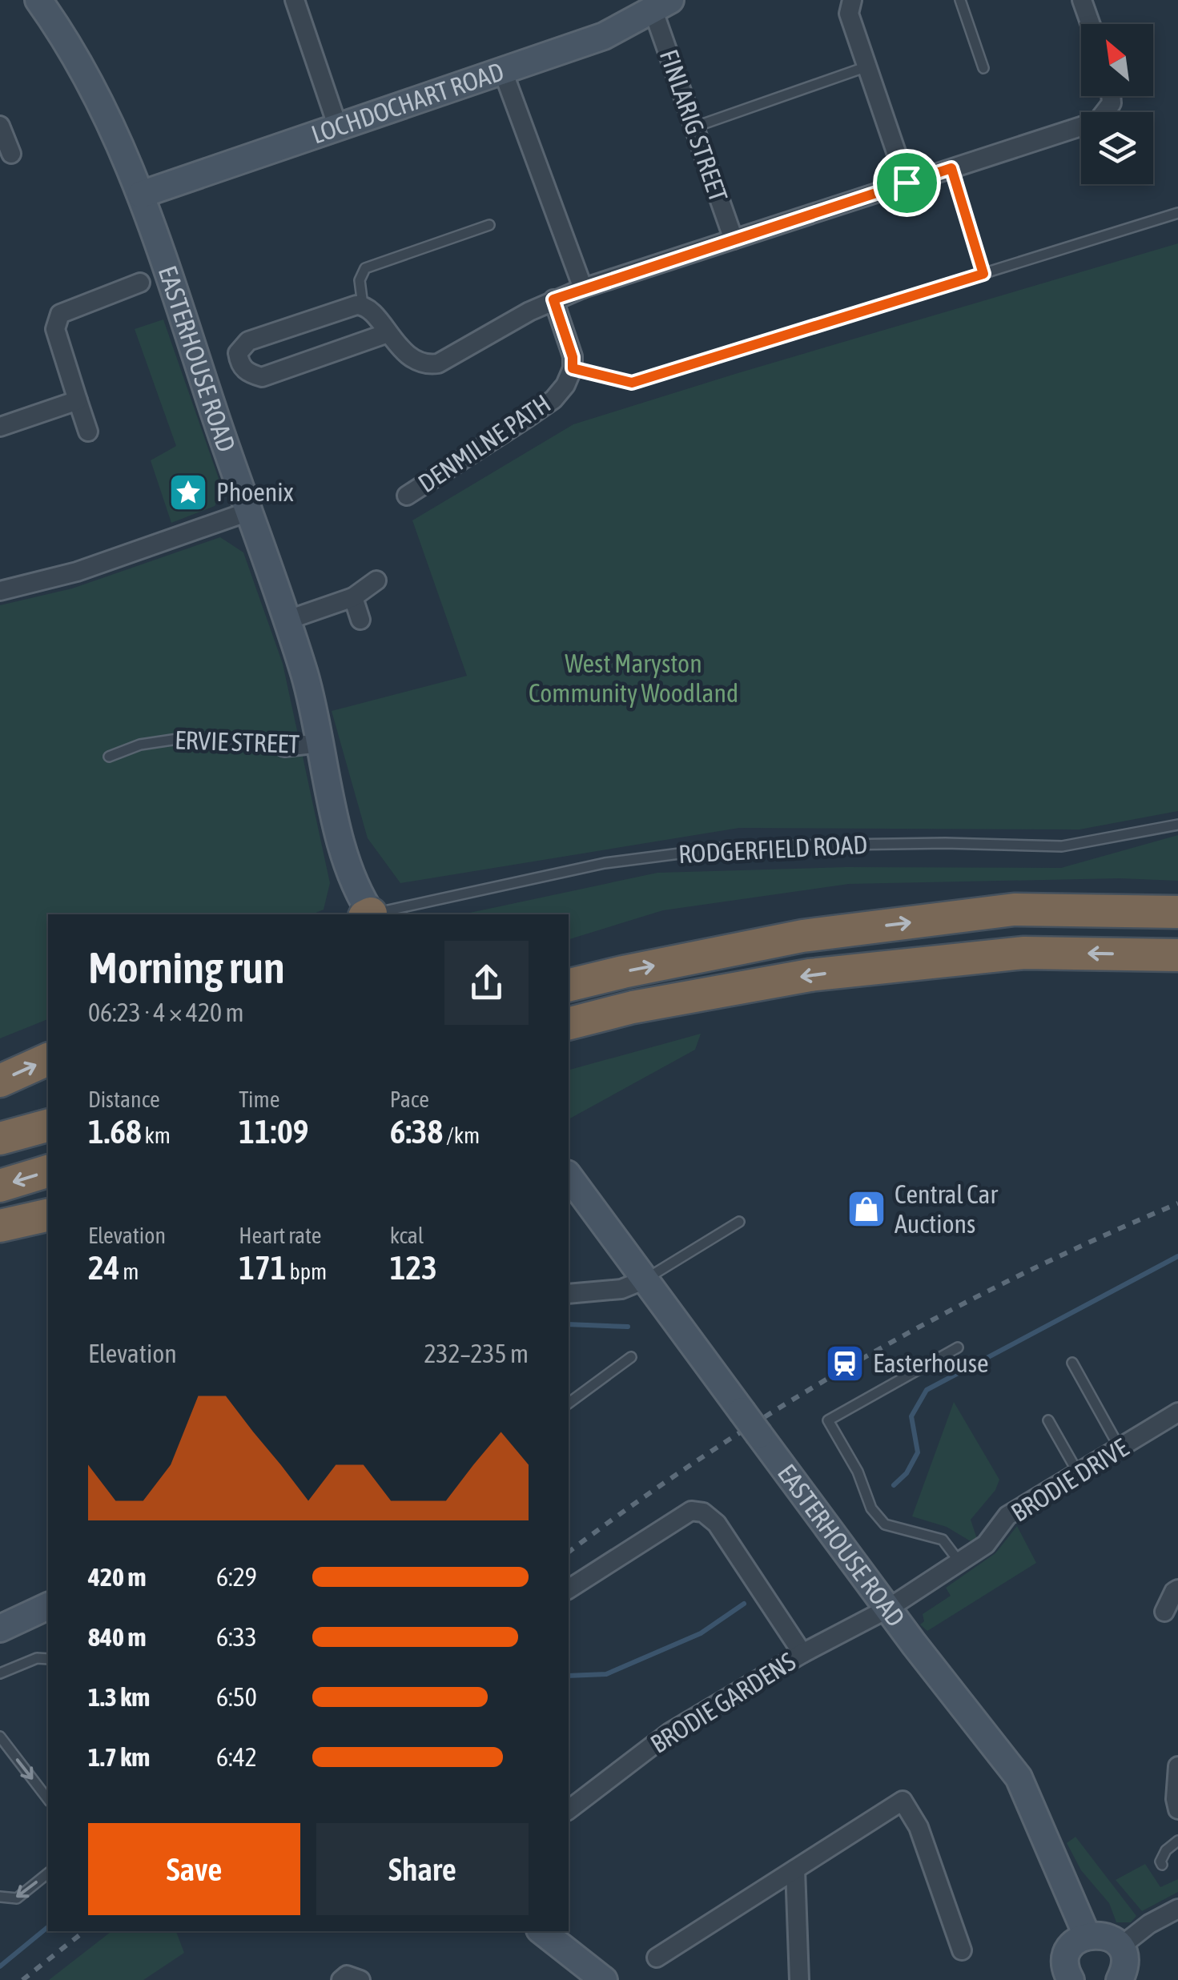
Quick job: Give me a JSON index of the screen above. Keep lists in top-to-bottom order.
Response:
{
  "streets": {
    "street": [
      "LOCHDOCHART ROAD",
      "FINLARIG STREET",
      "EASTERHOUSE ROAD",
      "DENMILNE PATH",
      "ERVIE STREET",
      "BRODIE DRIVE",
      "BRODIE GARDENS"
    ],
    "lane": ["RODGERFIELD ROAD"]
  },
  "crossings": [
    ["LOCHDOCHART ROAD", "FINLARIG STREET"],
    ["LOCHDOCHART ROAD", "EASTERHOUSE ROAD"],
    ["EASTERHOUSE ROAD", "ERVIE STREET"],
    ["EASTERHOUSE ROAD", "BRODIE DRIVE"],
    ["EASTERHOUSE ROAD", "BRODIE GARDENS"],
    ["BRODIE DRIVE", "BRODIE GARDENS"]
  ],
  "parks": ["West Maryston Community Woodland"],
  "places": {
    "place": ["Phoenix"],
    "shop": ["Central Car Auctions"],
    "station": ["Easterhouse"]
  },
  "north": "top left",
  "page": {
    "heading": ["Morning run", "06:23 · 4 × 420 m"],
    "stats": [
      ["Distance", "1.68 km"],
      ["Time", "11:09"],
      ["Pace", "6:38 /km"],
      ["Elevation", "24 m"],
      ["Heart rate", "171 bpm"],
      ["kcal", "123"]
    ],
    "chart": ["Elevation", "232–235 m"],
    "list": [
      {
        "name": "420 m",
        "note": "6:29"
      },
      {
        "name": "840 m",
        "note": "6:33"
      },
      {
        "name": "1.3 km",
        "note": "6:50"
      },
      {
        "name": "1.7 km",
        "note": "6:42"
      }
    ],
    "buttons": ["Save", "Share"]
  }
}
